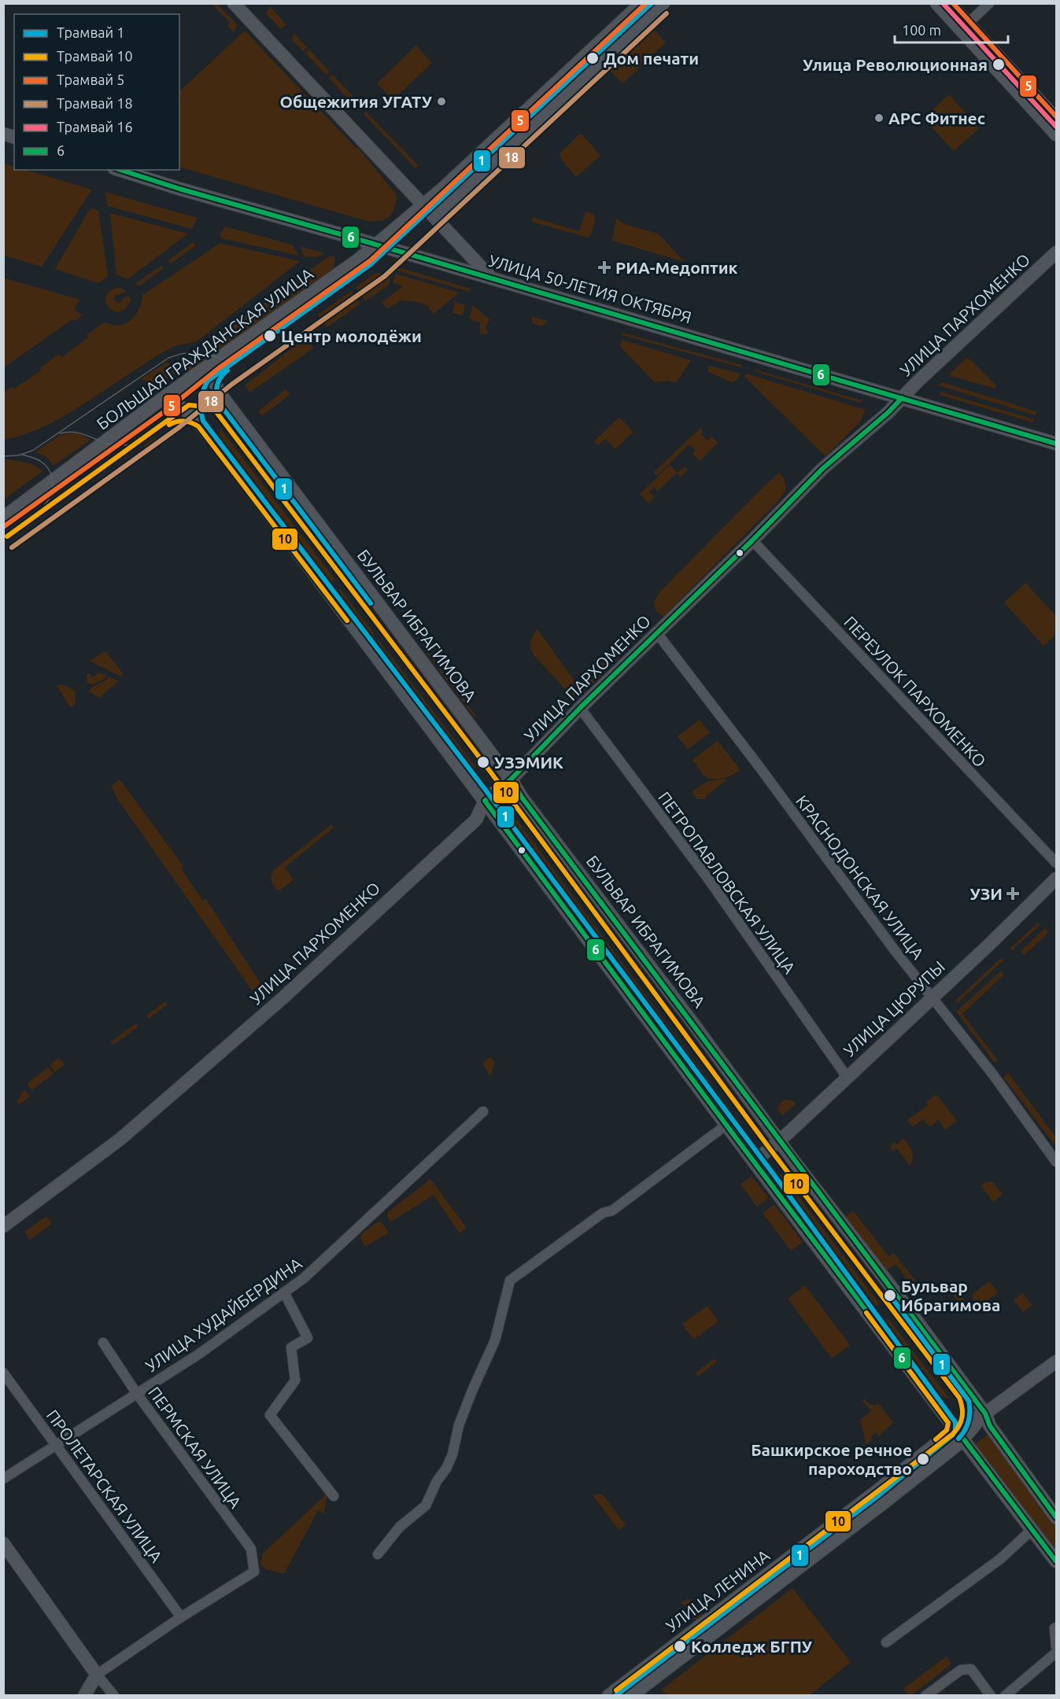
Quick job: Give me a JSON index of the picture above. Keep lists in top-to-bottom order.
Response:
{
  "streets": {
    "main road": [
      "УЛИЦА 50-ЛЕТИЯ ОКТЯБРЯ",
      "УЛИЦА ПАРХОМЕНКО",
      "БОЛЬШАЯ ГРАЖДАНСКАЯ УЛИЦА",
      "БУЛЬВАР ИБРАГИМОВА",
      "УЛИЦА ЦЮРУПЫ",
      "УЛИЦА ЛЕНИНА"
    ],
    "street": [
      "ПЕРЕУЛОК ПАРХОМЕНКО",
      "КРАСНОДОНСКАЯ УЛИЦА",
      "ПЕТРОПАВЛОВСКАЯ УЛИЦА",
      "УЛИЦА ХУДАЙБЕРДИНА",
      "ПЕРМСКАЯ УЛИЦА",
      "ПРОЛЕТАРСКАЯ УЛИЦА"
    ]
  },
  "crossings": [
    ["УЛИЦА 50-ЛЕТИЯ ОКТЯБРЯ", "УЛИЦА ПАРХОМЕНКО"],
    ["УЛИЦА 50-ЛЕТИЯ ОКТЯБРЯ", "БОЛЬШАЯ ГРАЖДАНСКАЯ УЛИЦА"],
    ["УЛИЦА ПАРХОМЕНКО", "БУЛЬВАР ИБРАГИМОВА"],
    ["УЛИЦА ПАРХОМЕНКО", "ПЕРЕУЛОК ПАРХОМЕНКО"],
    ["УЛИЦА ПАРХОМЕНКО", "КРАСНОДОНСКАЯ УЛИЦА"],
    ["УЛИЦА ПАРХОМЕНКО", "ПЕТРОПАВЛОВСКАЯ УЛИЦА"],
    ["БОЛЬШАЯ ГРАЖДАНСКАЯ УЛИЦА", "БУЛЬВАР ИБРАГИМОВА"],
    ["БУЛЬВАР ИБРАГИМОВА", "УЛИЦА ЦЮРУПЫ"],
    ["БУЛЬВАР ИБРАГИМОВА", "УЛИЦА ЛЕНИНА"],
    ["КРАСНОДОНСКАЯ УЛИЦА", "УЛИЦА ЦЮРУПЫ"],
    ["ПЕТРОПАВЛОВСКАЯ УЛИЦА", "УЛИЦА ЦЮРУПЫ"],
    ["УЛИЦА ХУДАЙБЕРДИНА", "ПЕРМСКАЯ УЛИЦА"],
    ["УЛИЦА ХУДАЙБЕРДИНА", "ПРОЛЕТАРСКАЯ УЛИЦА"],
    ["ПЕРМСКАЯ УЛИЦА", "ПРОЛЕТАРСКАЯ УЛИЦА"]
  ],
  "places": {
    "other": [
      "Дом печати",
      "Улица Революционная",
      "Общежития УГАТУ",
      "АРС Фитнес",
      "Центр молодёжи",
      "УЗЭМИК",
      "Бульвар Ибрагимова",
      "Башкирское речное пароходство",
      "Колледж БГПУ"
    ],
    "health": ["РИА-Медоптик", "УЗИ"]
  },
  "lines": [
    "tram line 1",
    "tram line 5",
    "tram line 16",
    "tram line 18",
    "transit line 6",
    "tram line 10"
  ],
  "legend": [
    "Трамвай 1",
    "Трамвай 10",
    "Трамвай 5",
    "Трамвай 18",
    "Трамвай 16",
    "6"
  ],
  "scale_bar": "100 m"
}
